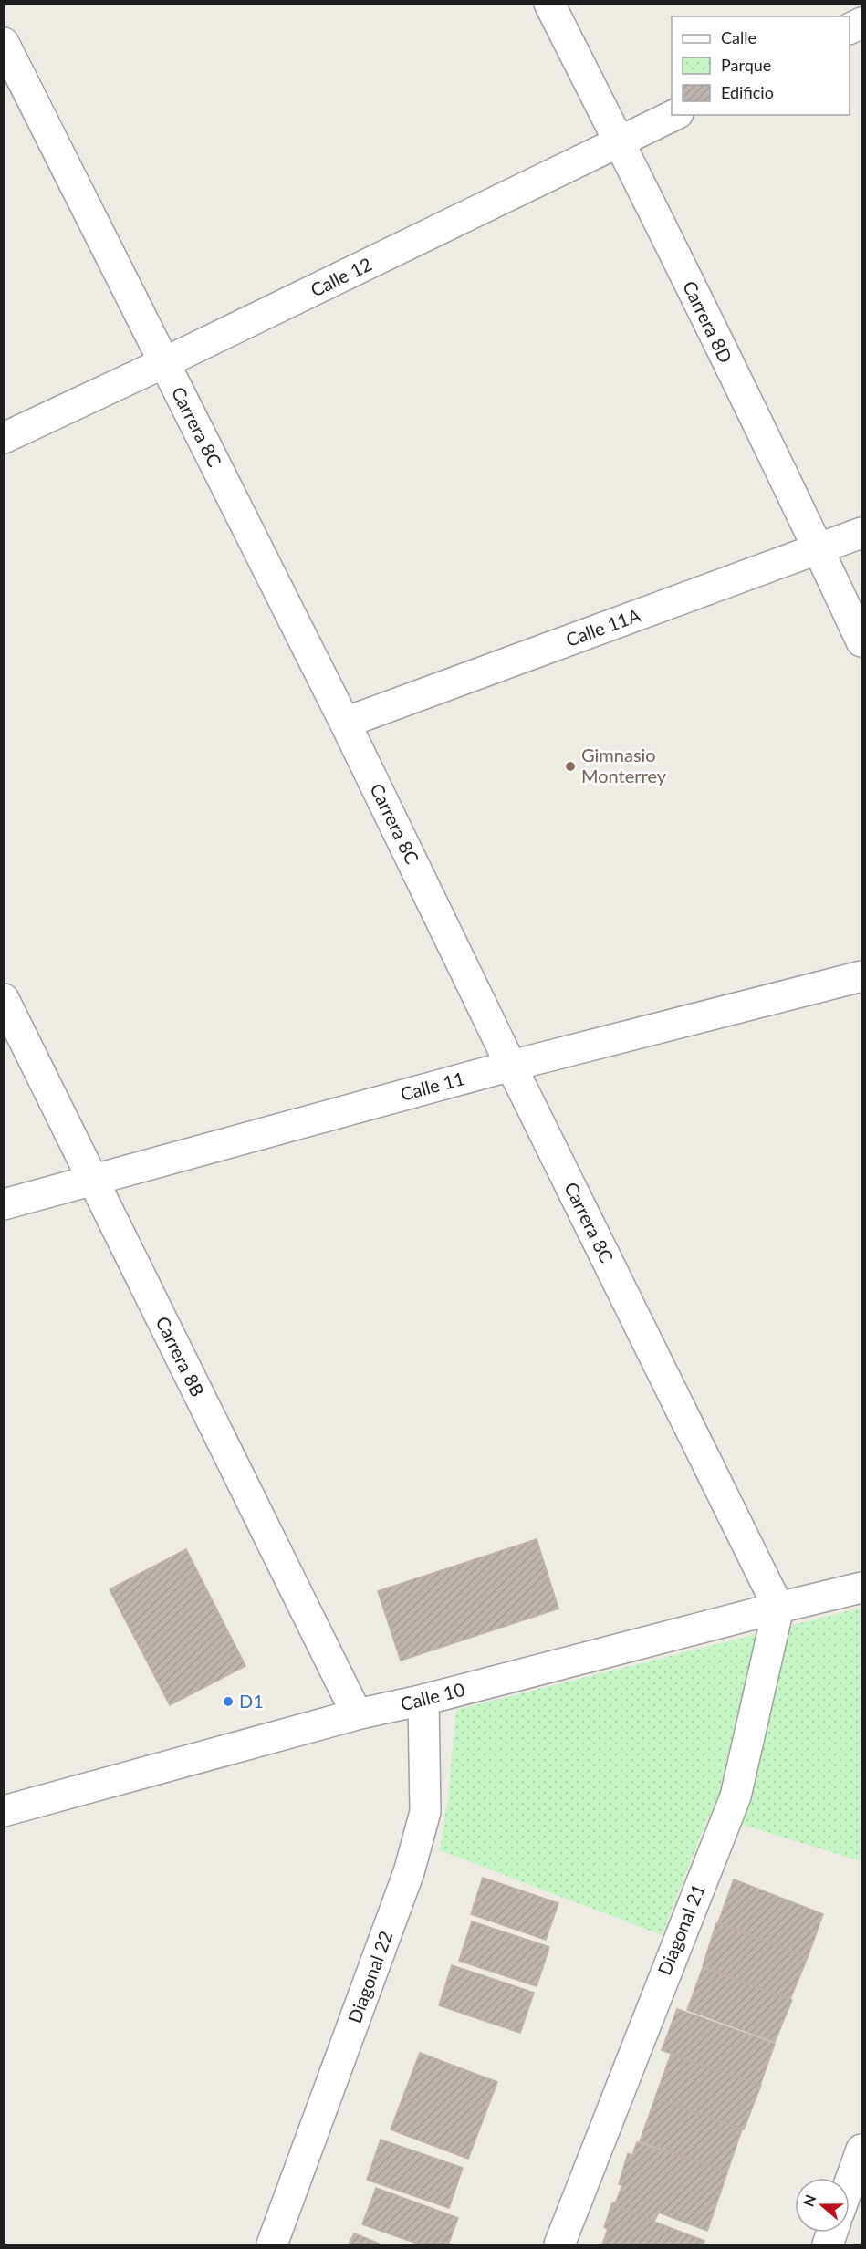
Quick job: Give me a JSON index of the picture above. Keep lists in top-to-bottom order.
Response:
{
  "streets": {
    "street": [
      "Calle 12",
      "Carrera 8D",
      "Carrera 8C",
      "Calle 11A",
      "Calle 11",
      "Carrera 8B",
      "Calle 10",
      "Diagonal 21",
      "Diagonal 22"
    ]
  },
  "crossings": [
    ["Calle 12", "Carrera 8D"],
    ["Calle 12", "Carrera 8C"],
    ["Carrera 8D", "Calle 11A"],
    ["Carrera 8C", "Calle 11A"],
    ["Carrera 8C", "Calle 11"],
    ["Carrera 8C", "Calle 10"],
    ["Carrera 8C", "Diagonal 21"],
    ["Calle 11", "Carrera 8B"],
    ["Carrera 8B", "Calle 10"],
    ["Calle 10", "Diagonal 21"],
    ["Calle 10", "Diagonal 22"]
  ],
  "places": ["Gimnasio Monterrey", "D1"],
  "legend": ["Calle", "Parque", "Edificio"],
  "north": "left"
}
